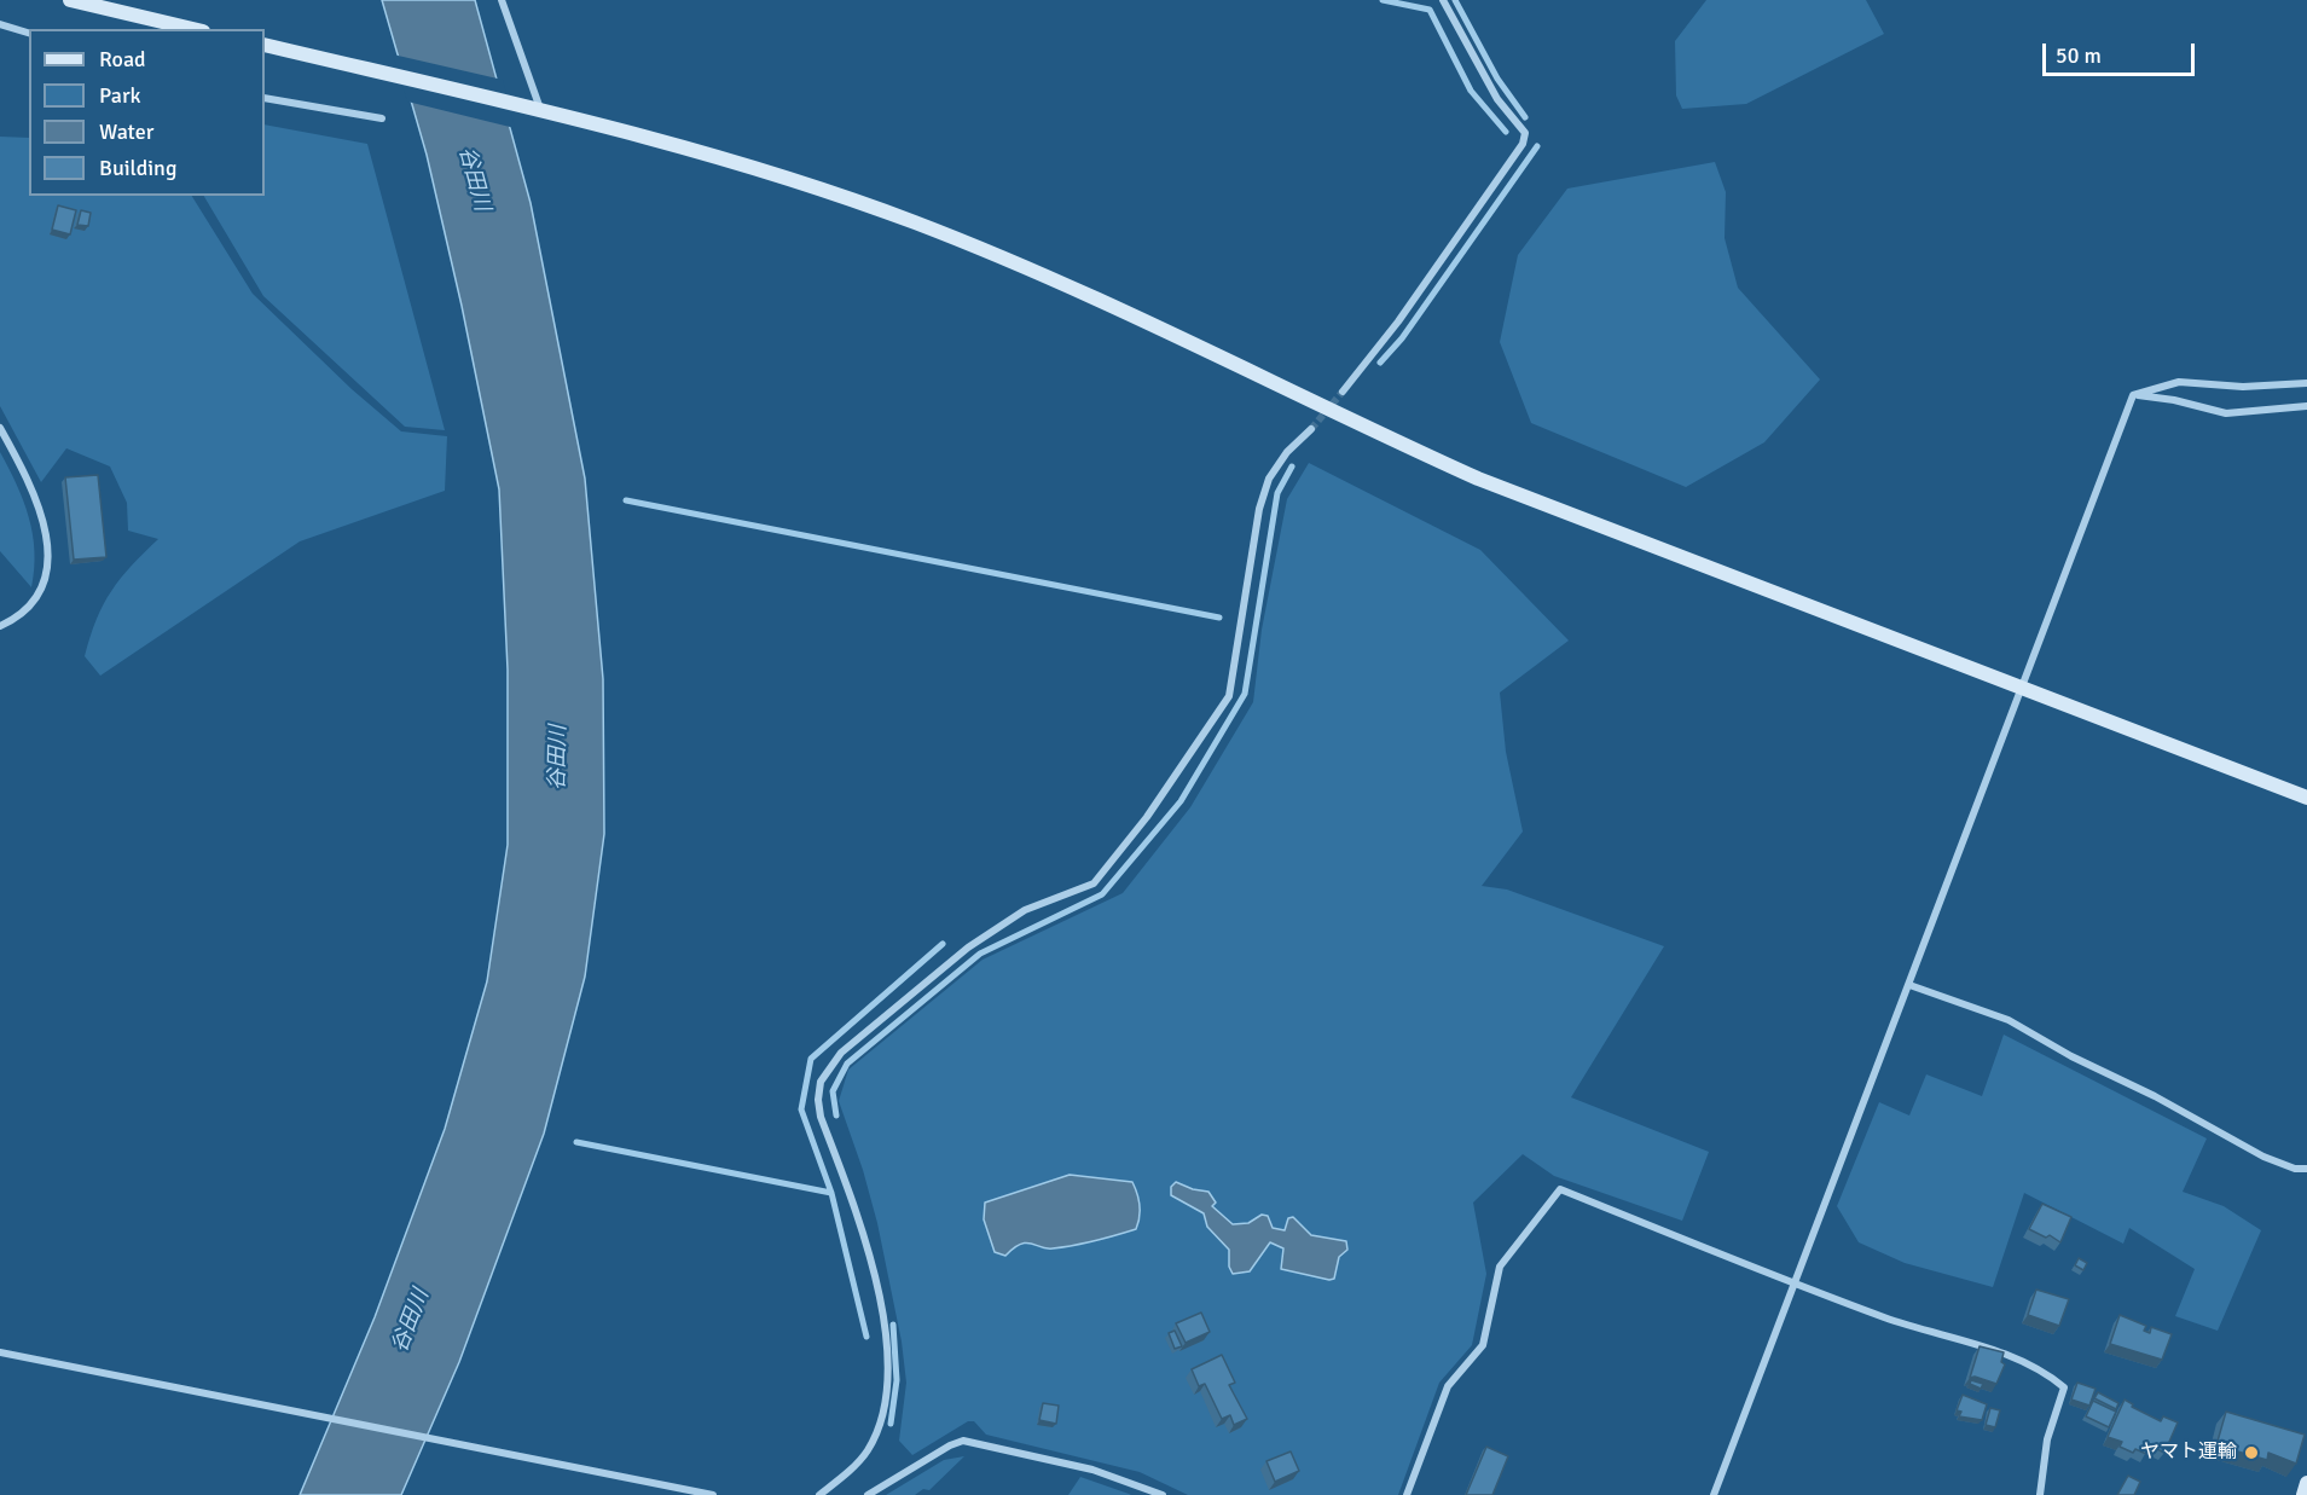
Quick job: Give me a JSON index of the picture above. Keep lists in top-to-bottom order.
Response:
{
  "water": ["谷田川"],
  "places": ["ヤマト運輸"],
  "legend": [
    "Road",
    "Park",
    "Water",
    "Building"
  ],
  "scale_bar": "50 m"
}
